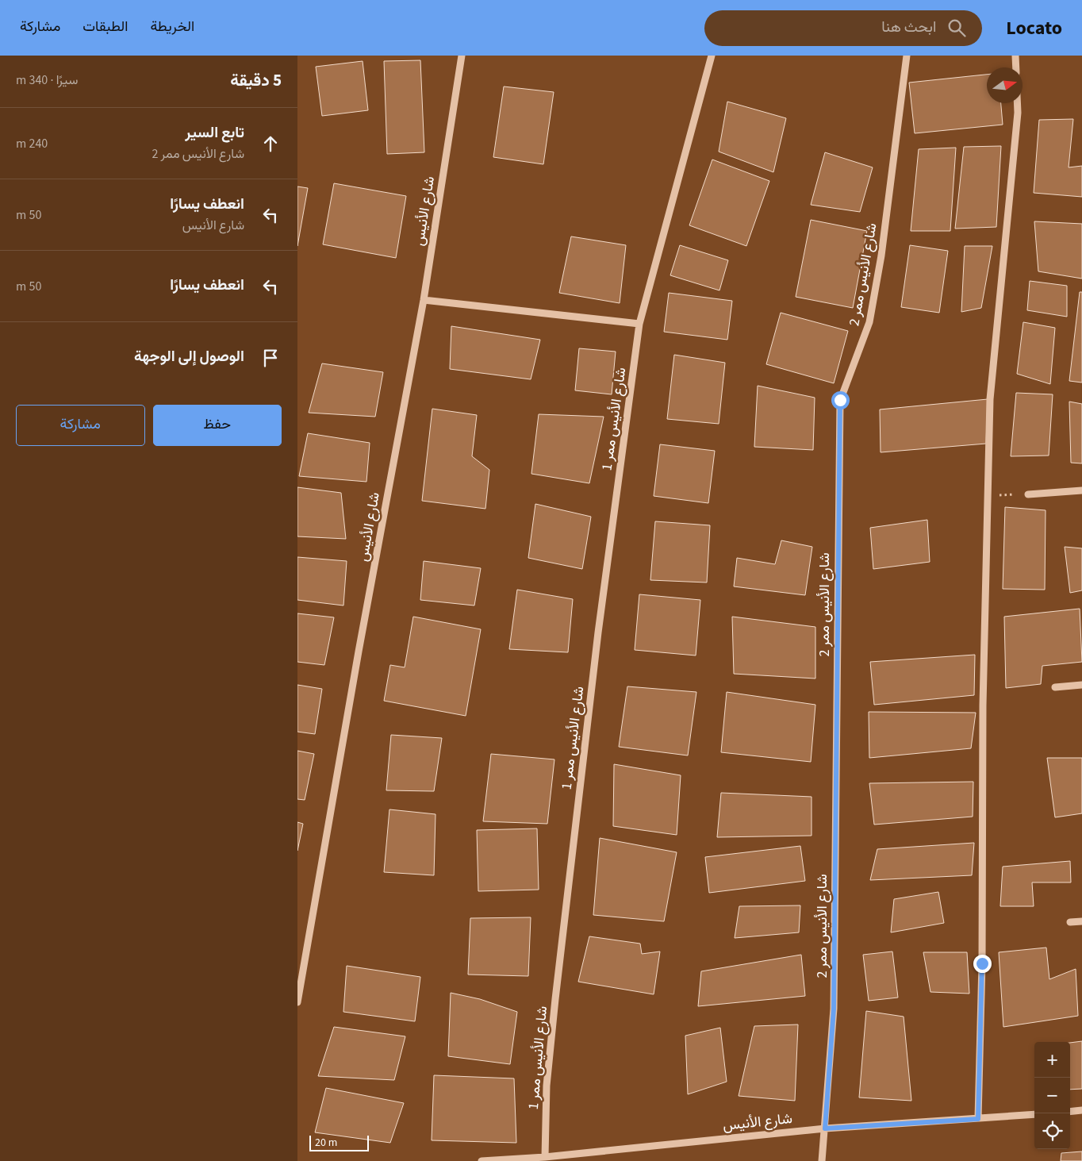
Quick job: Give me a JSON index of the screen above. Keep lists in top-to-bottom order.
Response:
{
  "streets": {
    "street": ["شارع الأنيس", "شارع الأنيس ممر 2", "شارع الأنيس ممر 1"]
  },
  "crossings": [
    ["شارع الأنيس", "شارع الأنيس ممر 2"],
    ["شارع الأنيس", "شارع الأنيس ممر 1"]
  ],
  "scale_bar": "20 m",
  "north": "right",
  "page": {
    "header": "Locato",
    "search": "ابحث هنا",
    "nav": ["الخريطة", "الطبقات", "مشاركة"],
    "heading": ["5 دقيقة", "سيرًا · 340 m"],
    "list": [
      ["تابع السير", "شارع الأنيس ممر 2", "240 m"],
      ["انعطف يسارًا", "شارع الأنيس", "50 m"],
      ["انعطف يسارًا", "50 m"],
      "الوصول إلى الوجهة"
    ],
    "buttons": ["حفظ", "مشاركة"],
    "map_buttons": ["+", "−"],
    "scale": "20 m"
  }
}
